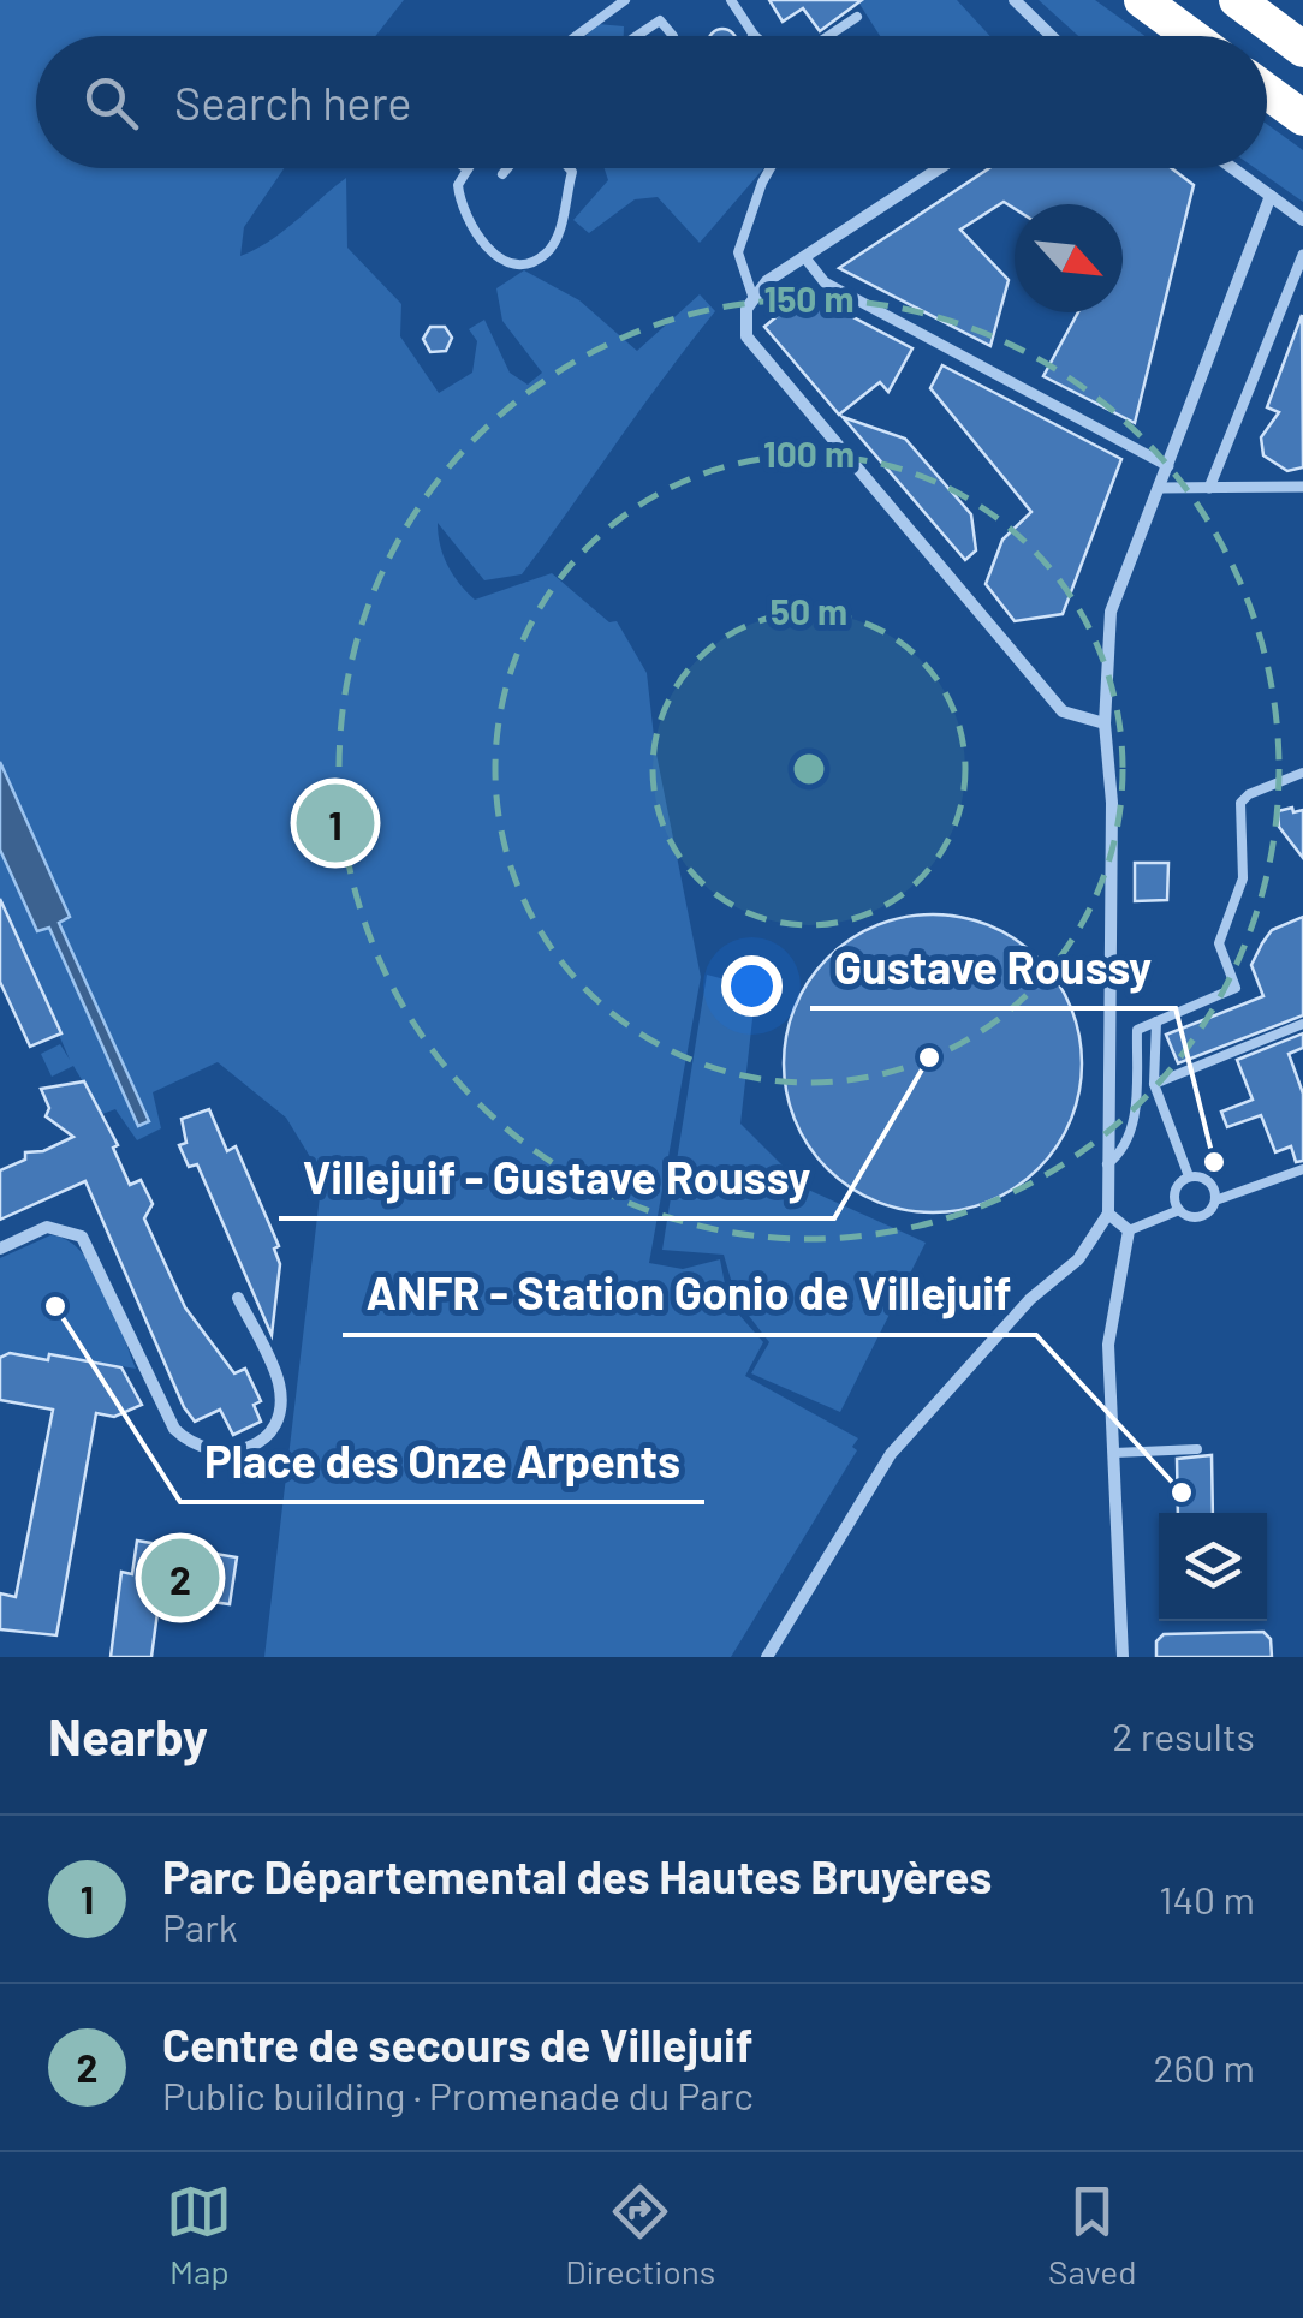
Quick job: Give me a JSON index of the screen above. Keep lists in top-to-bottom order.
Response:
{
  "places": [
    "Villejuif - Gustave Roussy",
    "Gustave Roussy",
    "Place des Onze Arpents",
    "ANFR - Station Gonio de Villejuif"
  ],
  "north": "bottom right",
  "page": {
    "search": "Search here",
    "pins": ["1", "2"],
    "heading": ["Nearby", "2 results"],
    "list": [
      {
        "mark": "1",
        "name": "Parc Départemental des Hautes Bruyères",
        "note": "Park",
        "value": "140 m"
      },
      {
        "mark": "2",
        "name": "Centre de secours de Villejuif",
        "note": "Public building · Promenade du Parc",
        "value": "260 m"
      }
    ],
    "nav": ["Map", "Directions", "Saved"]
  },
  "rings": ["150 m", "100 m", "50 m"]
}
